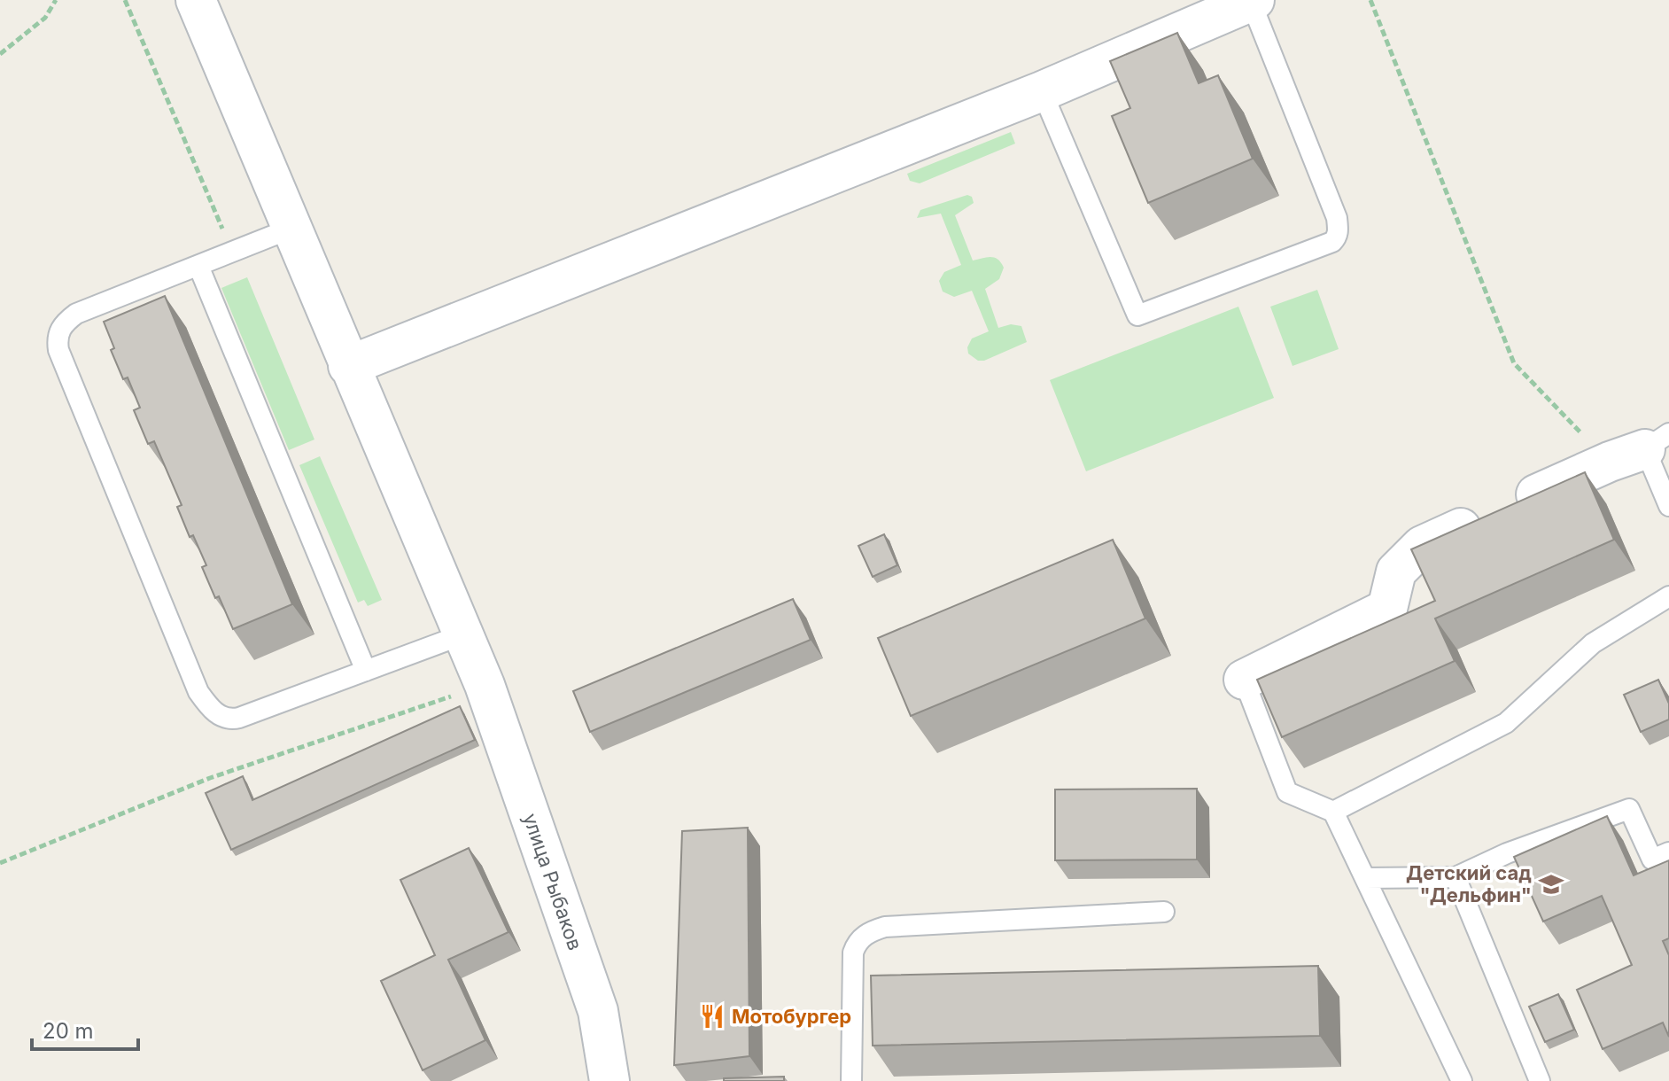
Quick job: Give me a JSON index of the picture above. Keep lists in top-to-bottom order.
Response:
{
  "streets": {
    "street": ["улица Рыбаков"]
  },
  "places": {
    "school or university": ["Детский сад \"Дельфин\""],
    "restaurant": ["Мотобургер"]
  },
  "scale_bar": "20 m"
}
